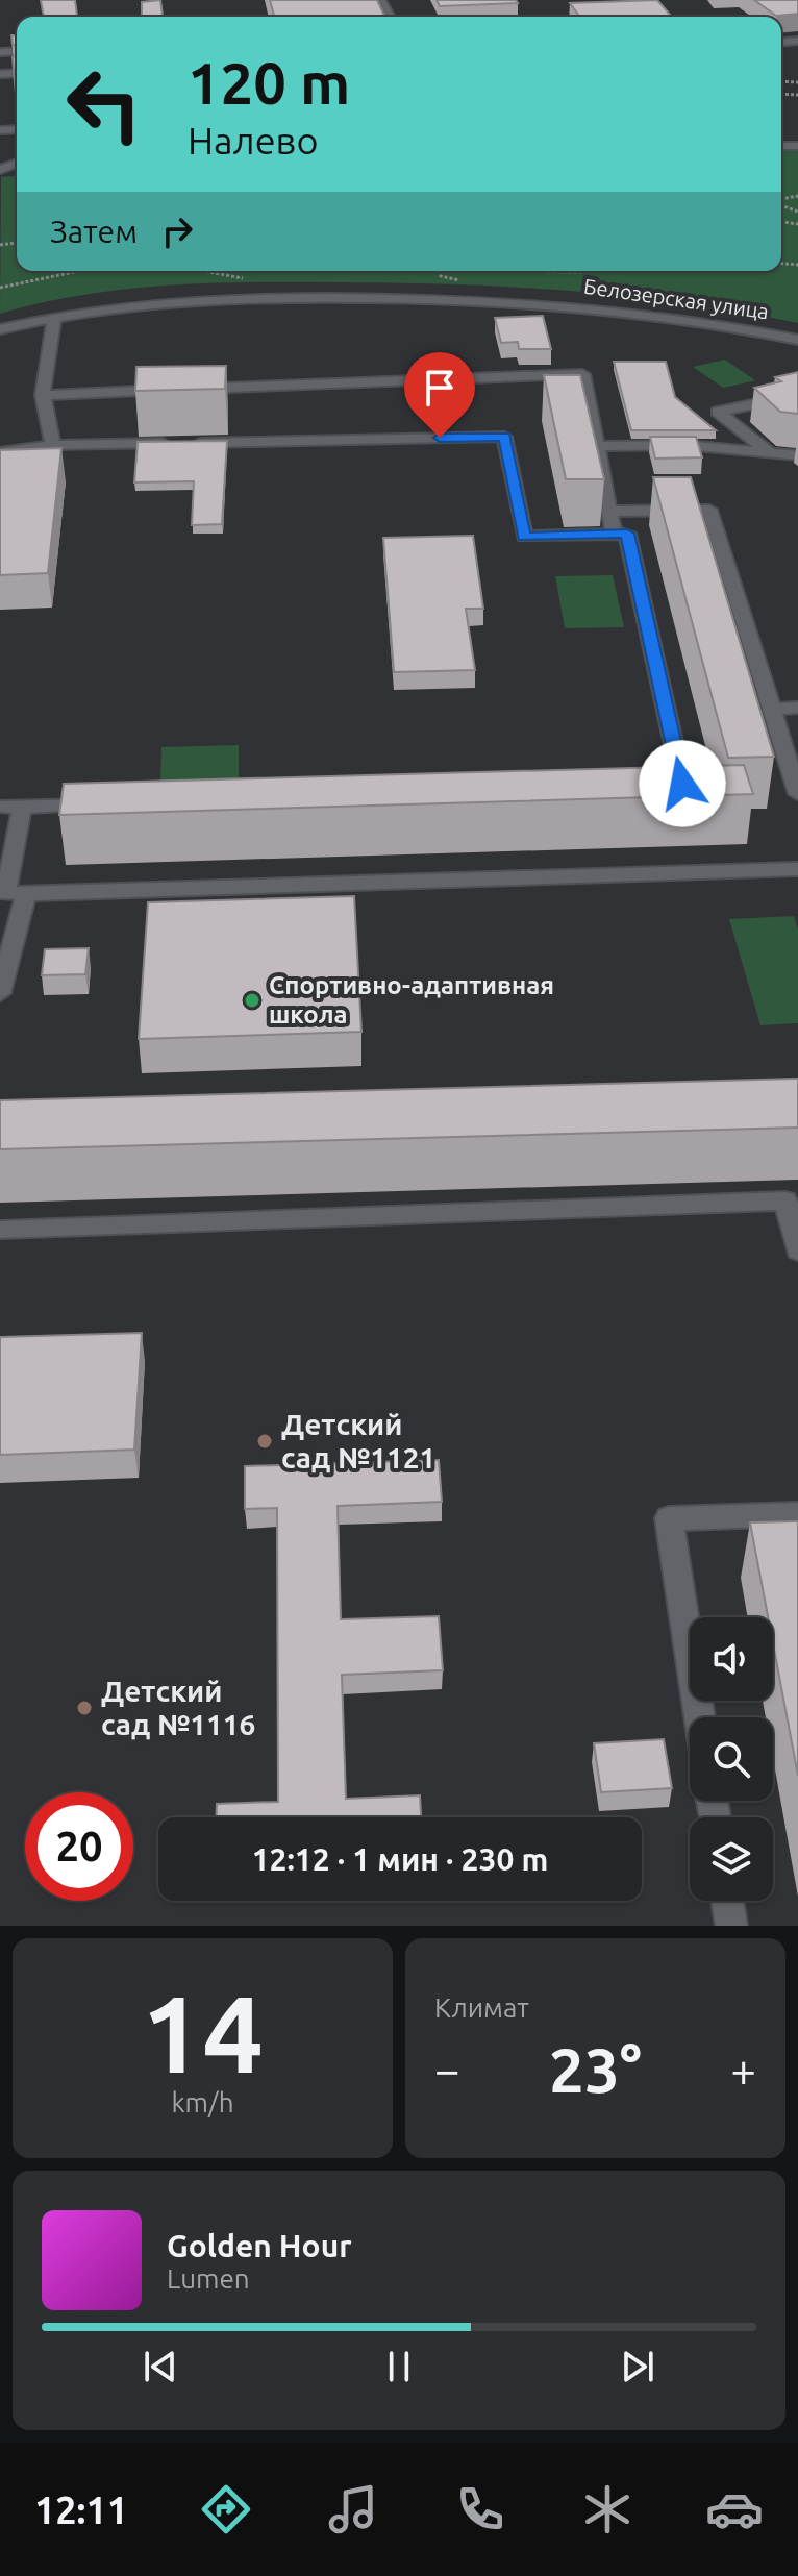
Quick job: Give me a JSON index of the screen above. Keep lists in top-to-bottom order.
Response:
{
  "streets": {
    "street": ["Белозерская улица"]
  },
  "places": ["Спортивно-адаптивная школа", "Детский сад №1121", "Детский сад №1116"],
  "page": {
    "turn": ["120 m", "Налево"],
    "then": "Затем",
    "limit": "20",
    "trip": "12:12 · 1 мин · 230 m",
    "tile": [
      ["14", "km/h"],
      "Климат"
    ],
    "heat": ["−", "23°", "+"],
    "song": ["Golden Hour", "Lumen"],
    "tabs": "12:11"
  }
}
